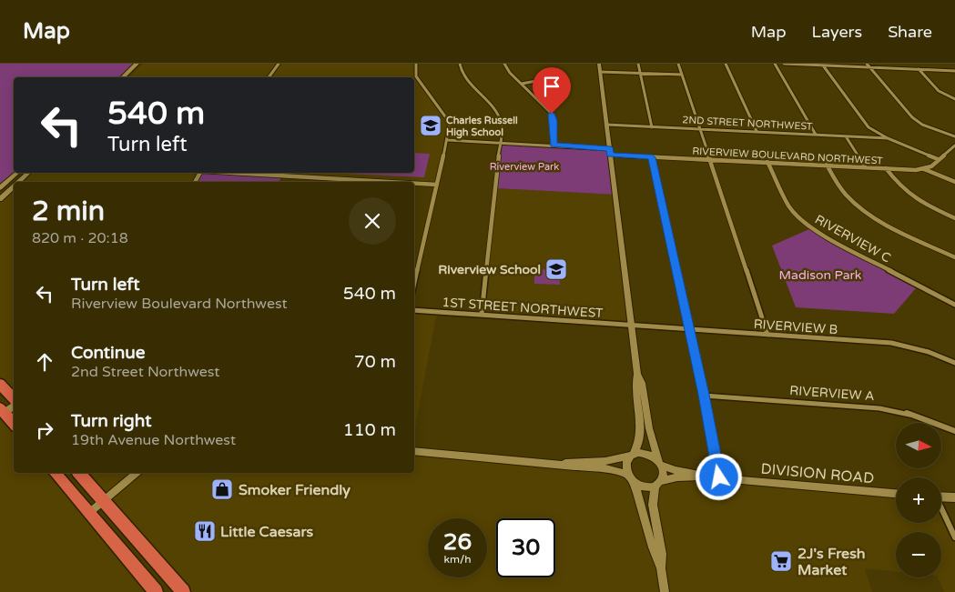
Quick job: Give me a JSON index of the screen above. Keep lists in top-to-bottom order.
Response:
{
  "streets": {
    "street": [
      "2ND STREET NORTHWEST",
      "RIVERVIEW BOULEVARD NORTHWEST",
      "RIVERVIEW C",
      "1ST STREET NORTHWEST",
      "RIVERVIEW B",
      "RIVERVIEW A",
      "DIVISION ROAD"
    ]
  },
  "crossings": [
    ["RIVERVIEW BOULEVARD NORTHWEST", "RIVERVIEW C"],
    ["1ST STREET NORTHWEST", "RIVERVIEW B"]
  ],
  "parks": ["Riverview Park", "Madison Park"],
  "places": {
    "school or university": ["Charles Russell High School", "Riverview School"],
    "shop": ["Smoker Friendly"],
    "restaurant": ["Little Caesars"],
    "supermarket": ["2J's Fresh Market"]
  },
  "north": "right",
  "page": {
    "header": "Map",
    "nav": ["Map", "Layers", "Share"],
    "turn": ["540 m", "Turn left"],
    "heading": ["2 min", "820 m · 20:18"],
    "list": [
      {
        "name": "Turn left",
        "note": "Riverview Boulevard Northwest",
        "value": "540 m"
      },
      {
        "name": "Continue",
        "note": "2nd Street Northwest",
        "value": "70 m"
      },
      {
        "name": "Turn right",
        "note": "19th Avenue Northwest",
        "value": "110 m"
      }
    ],
    "map_buttons": ["+", "−"],
    "speed": "26 km/h",
    "limit": "30"
  }
}
